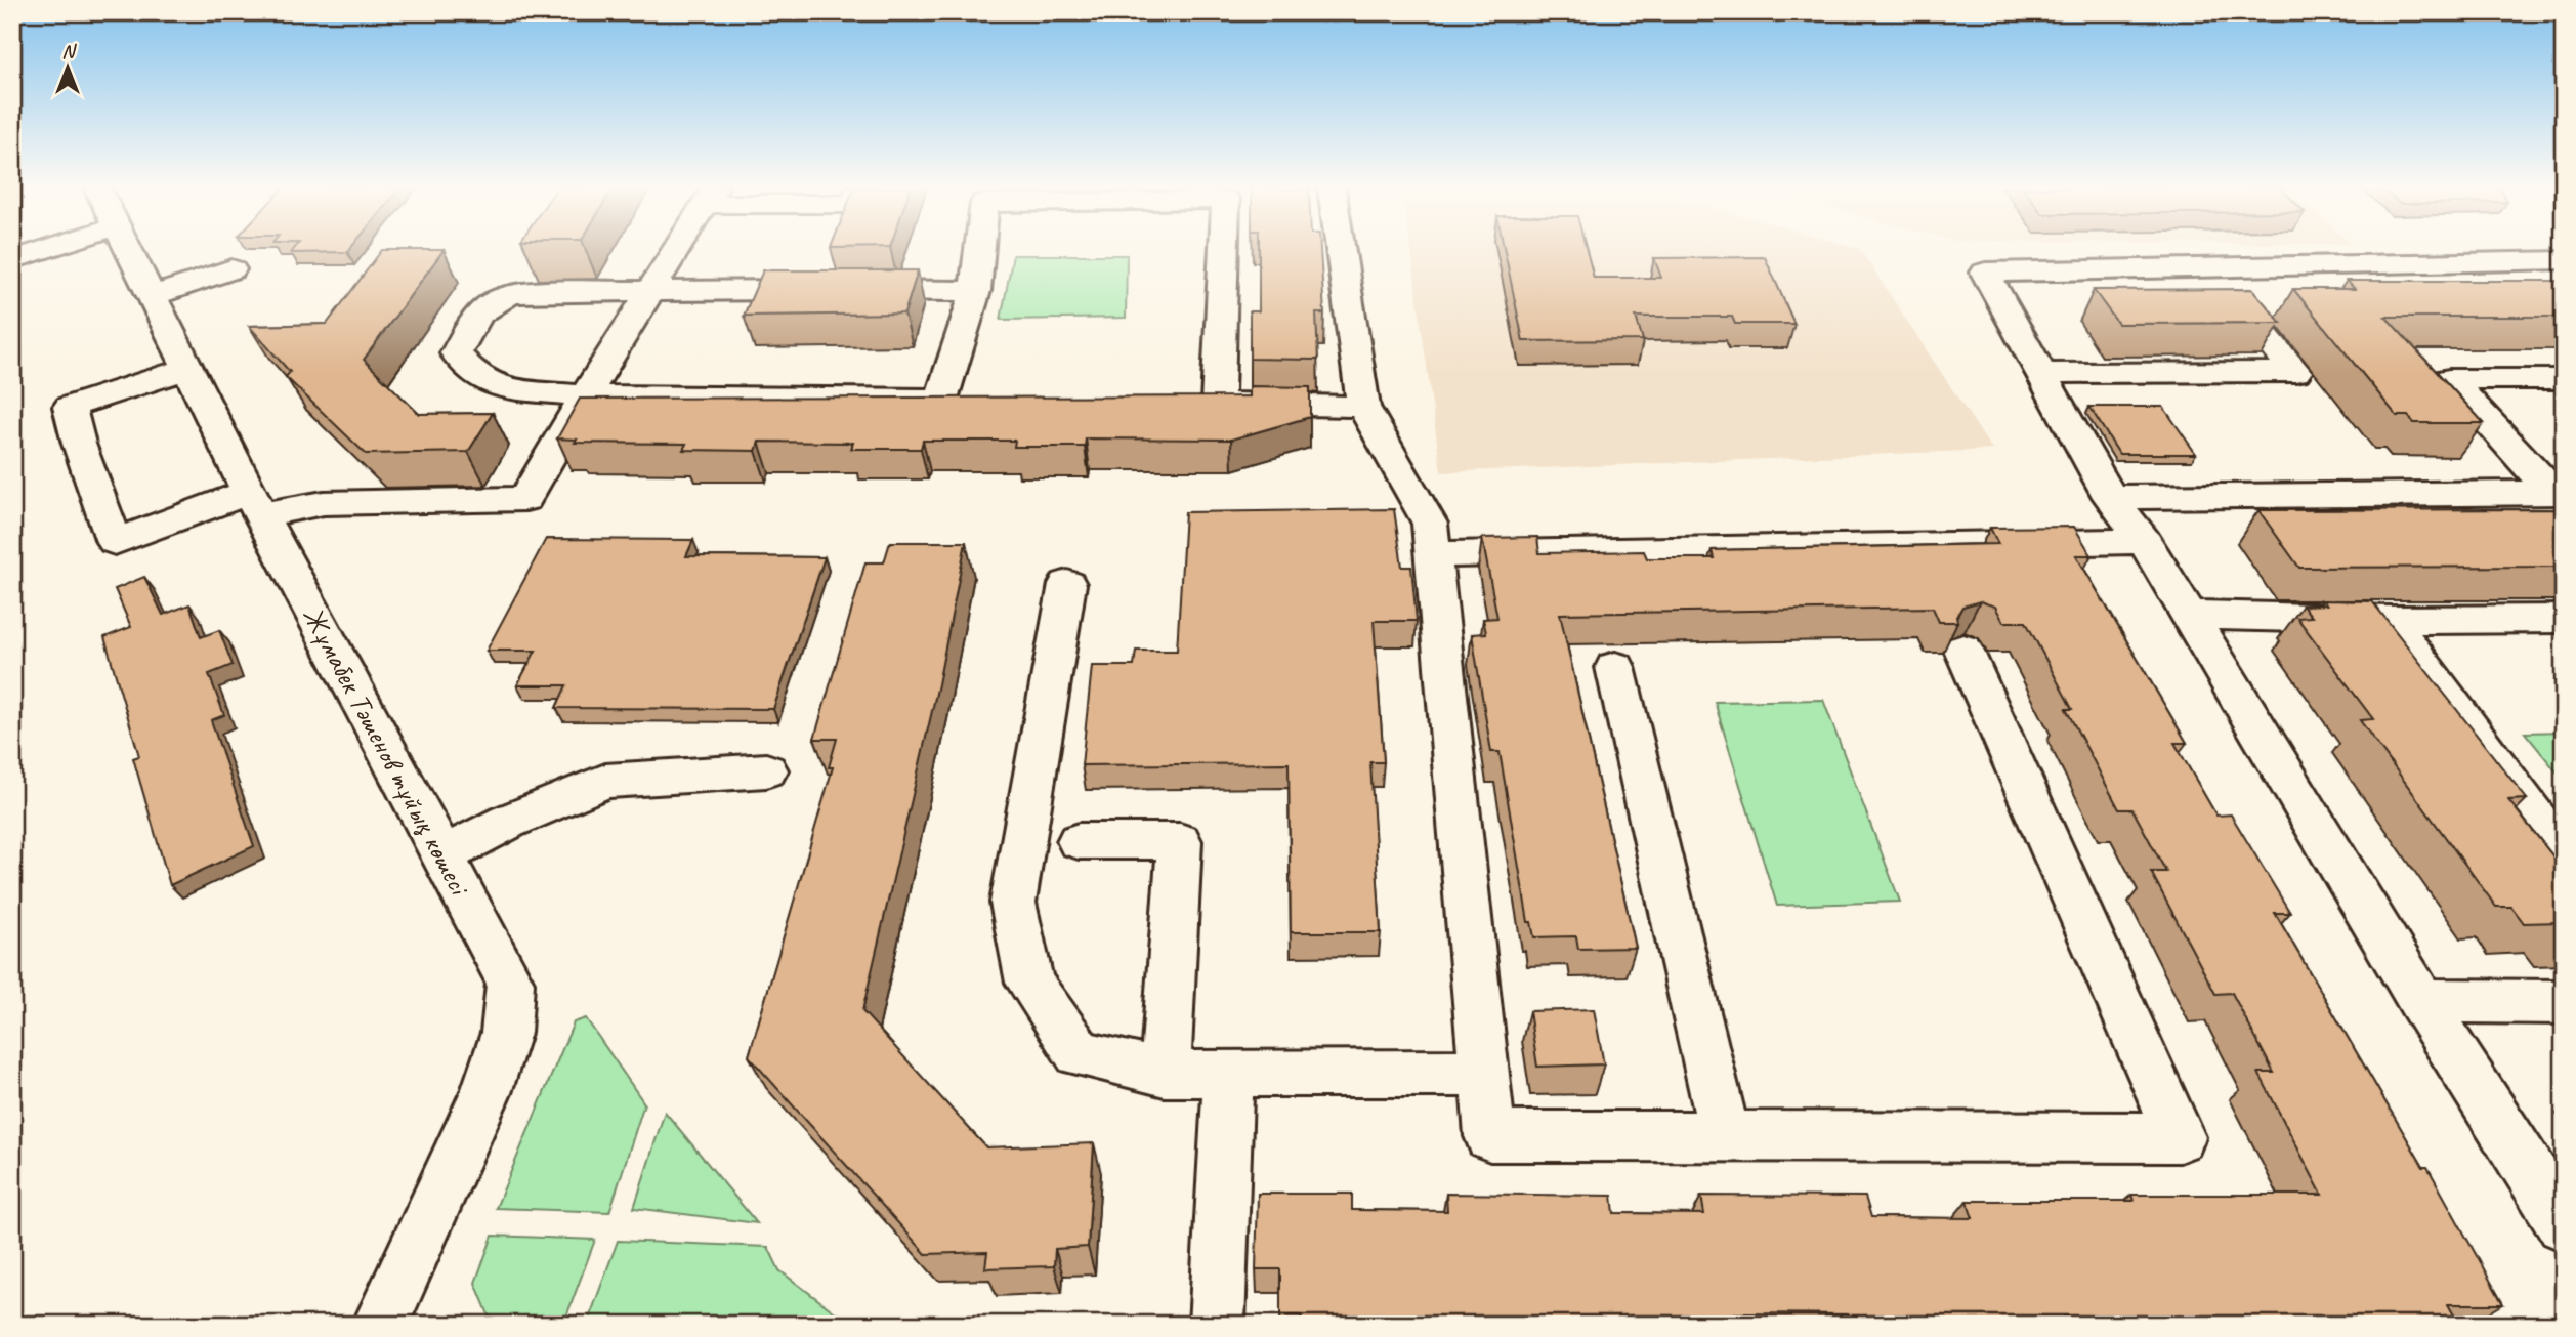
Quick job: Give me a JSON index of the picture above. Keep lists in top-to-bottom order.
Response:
{
  "streets": {
    "street": ["Жұмабек Тәшенов тұйық көшесі"]
  },
  "north": "top"
}
